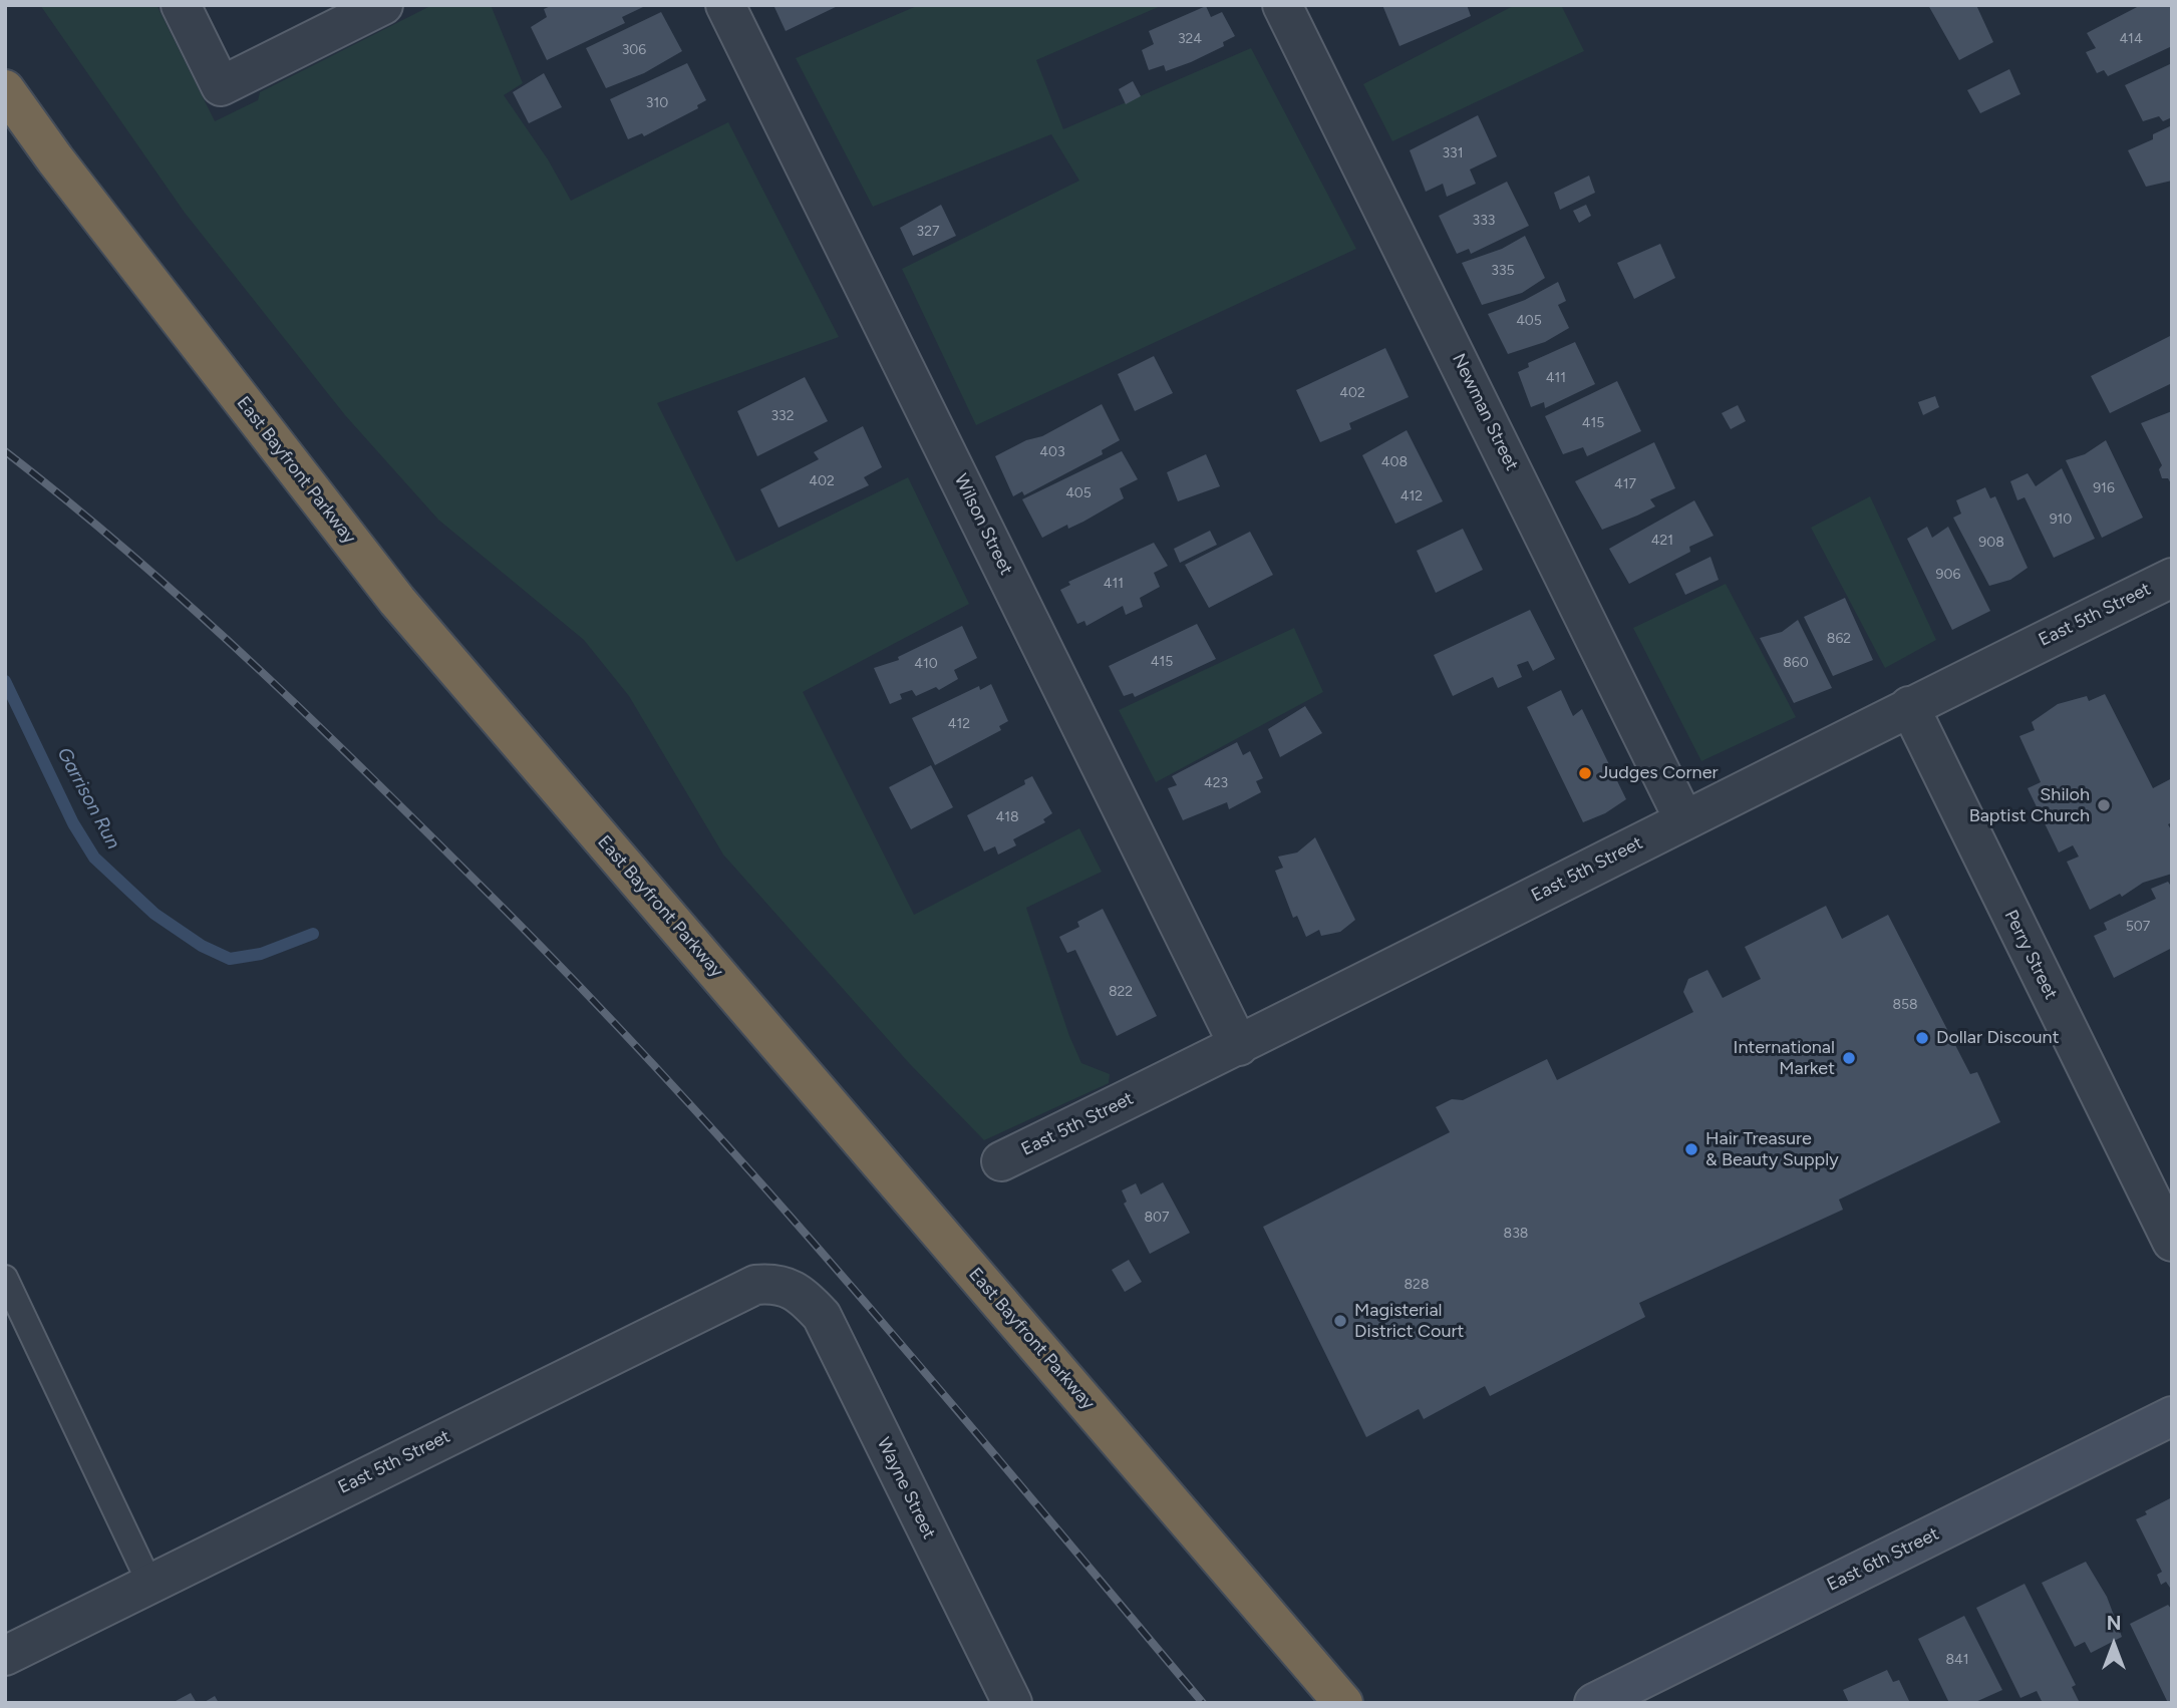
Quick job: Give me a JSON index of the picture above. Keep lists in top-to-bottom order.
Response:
{
  "streets": {
    "highway": ["East Bayfront Parkway"],
    "main road": ["East 6th Street"],
    "street": [
      "Newman Street",
      "Wilson Street",
      "East 5th Street",
      "Perry Street",
      "Wayne Street"
    ]
  },
  "crossings": [
    ["Newman Street", "East 5th Street"],
    ["Wilson Street", "East 5th Street"],
    ["East 5th Street", "Perry Street"],
    ["East 5th Street", "Wayne Street"]
  ],
  "water": ["Garrison Run"],
  "places": [
    "Judges Corner",
    "Shiloh Baptist Church",
    "Dollar Discount",
    "International Market",
    "Hair Treasure & Beauty Supply",
    "Magisterial District Court"
  ],
  "house_numbers": [
    "324",
    "414",
    "306",
    "310",
    "331",
    "333",
    "327",
    "335",
    "405",
    "411",
    "402",
    "332",
    "415",
    "403",
    "408",
    "402",
    "417",
    "916",
    "405",
    "412",
    "910",
    "421",
    "908",
    "906",
    "411",
    "862",
    "415",
    "860",
    "410",
    "412",
    "423",
    "418",
    "507",
    "822",
    "858",
    "807",
    "838",
    "828",
    "841"
  ],
  "north": "top"
}
